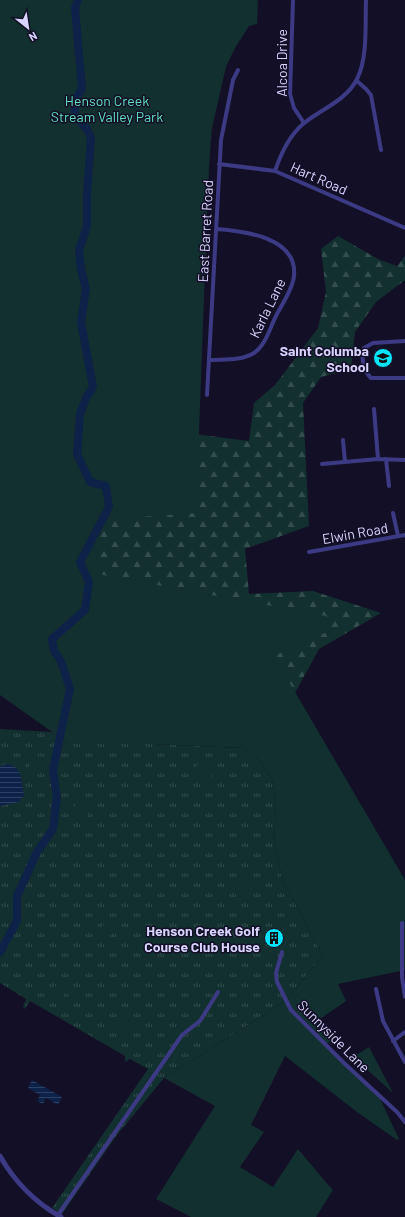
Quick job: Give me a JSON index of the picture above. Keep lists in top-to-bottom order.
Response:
{
  "streets": {
    "street": [
      "Alcoa Drive",
      "Hart Road",
      "East Barret Road",
      "Karla Lane",
      "Elwin Road",
      "Sunnyside Lane"
    ]
  },
  "crossings": [
    ["Hart Road", "East Barret Road"],
    ["East Barret Road", "Karla Lane"]
  ],
  "parks": ["Henson Creek Stream Valley Park"],
  "places": {
    "school or university": ["Saint Columba School"],
    "building": ["Henson Creek Golf Course Club House"]
  },
  "north": "bottom right"
}
